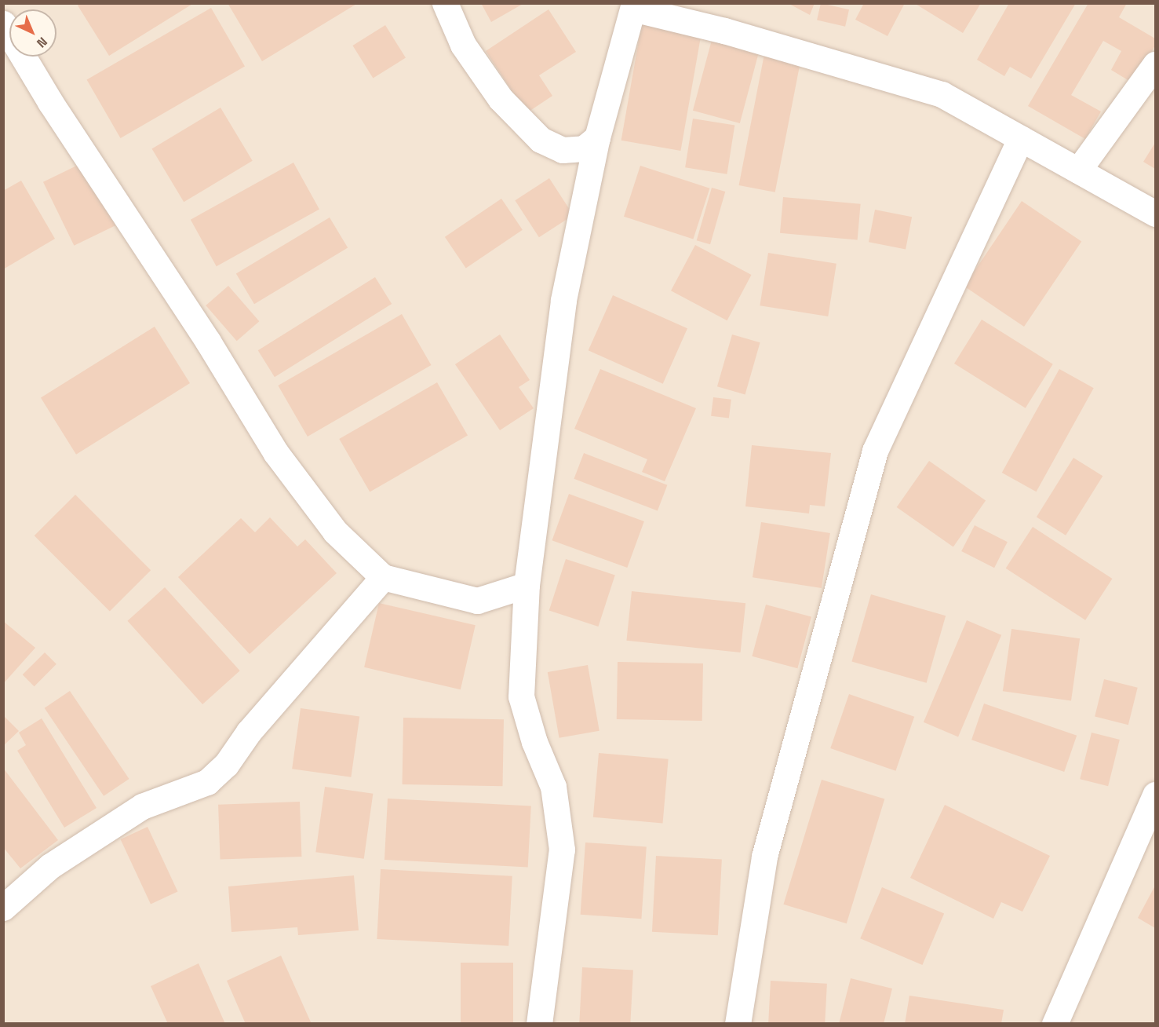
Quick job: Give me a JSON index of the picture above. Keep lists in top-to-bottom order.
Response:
{
  "north": "bottom right"
}
